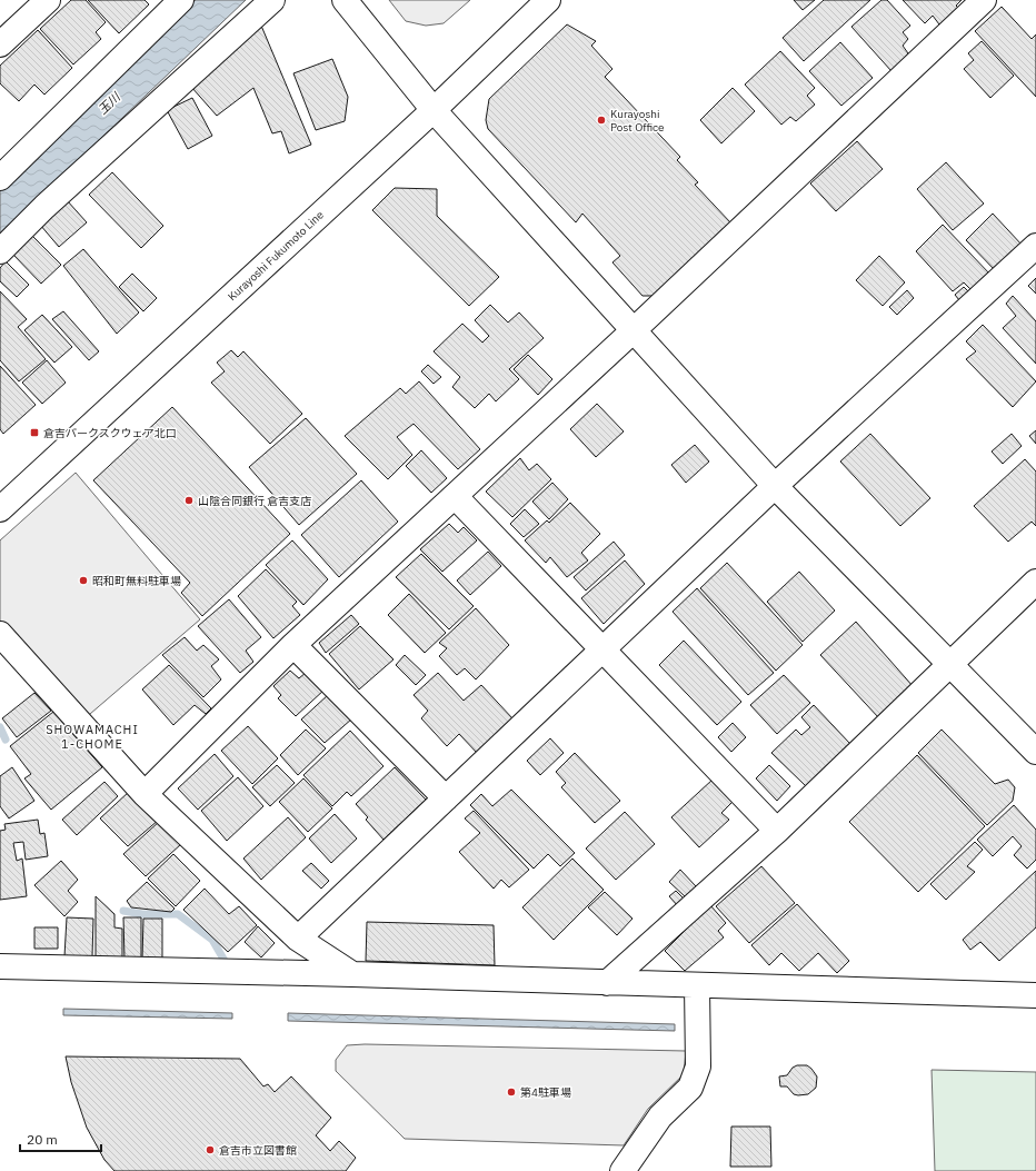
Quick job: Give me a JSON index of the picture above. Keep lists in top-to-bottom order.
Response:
{
  "streets": {
    "street": ["Kurayoshi Fukumoto Line"]
  },
  "districts": ["SHOWAMACHI 1-CHOME"],
  "water": ["玉川"],
  "places": {
    "other": [
      "Kurayoshi Post Office",
      "山陰合同銀行 倉吉支店",
      "昭和町無料駐車場",
      "第4駐車場",
      "倉吉市立図書館"
    ],
    "transit": ["倉吉パークスクウェア北口"]
  },
  "scale_bar": "20 m"
}
